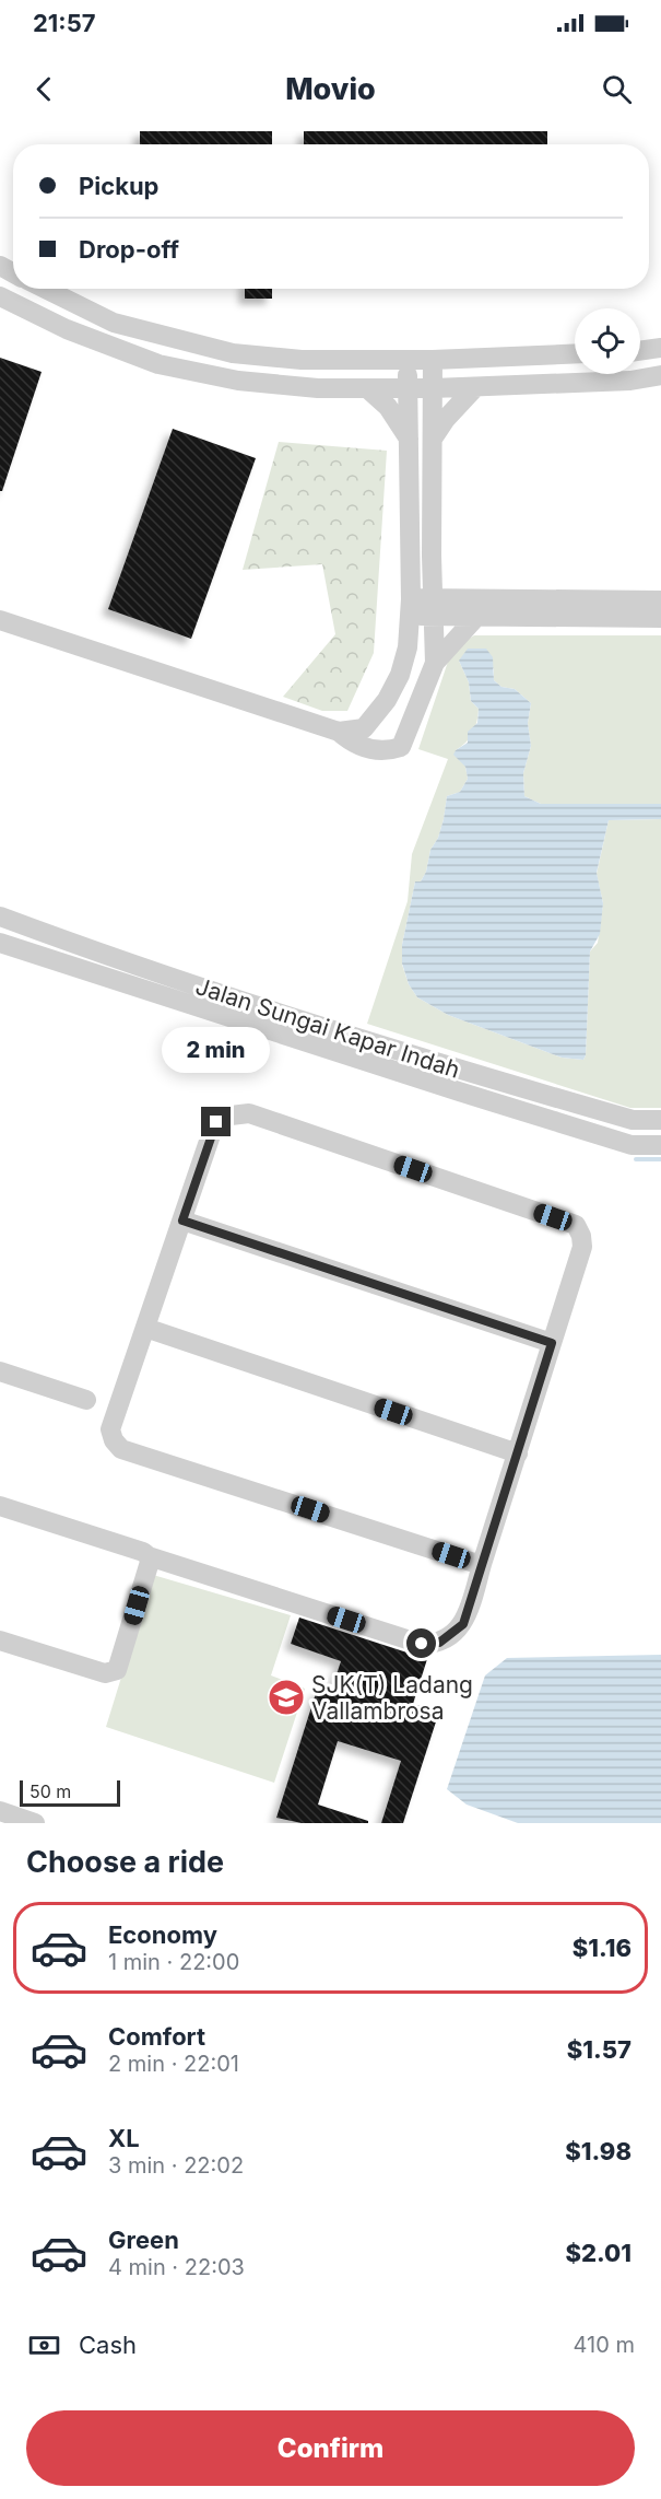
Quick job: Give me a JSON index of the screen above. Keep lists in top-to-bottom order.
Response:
{
  "streets": {
    "street": ["Jalan Sungai Kapar Indah"]
  },
  "places": {
    "school or university": ["SJK(T) Ladang Vallambrosa"]
  },
  "scale_bar": "50 m",
  "page": {
    "status": "21:57",
    "header": "Movio",
    "banner": ["Pickup", "Drop-off"],
    "bubble": "2 min",
    "scale": "50 m",
    "heading": "Choose a ride",
    "list": [
      {
        "name": "Economy",
        "note": "1 min · 22:00",
        "value": "$1.16"
      },
      {
        "name": "Comfort",
        "note": "2 min · 22:01",
        "value": "$1.57"
      },
      {
        "name": "XL",
        "note": "3 min · 22:02",
        "value": "$1.98"
      },
      {
        "name": "Green",
        "note": "4 min · 22:03",
        "value": "$2.01"
      }
    ],
    "pay": ["Cash", "410 m"],
    "buttons": "Confirm"
  }
}
